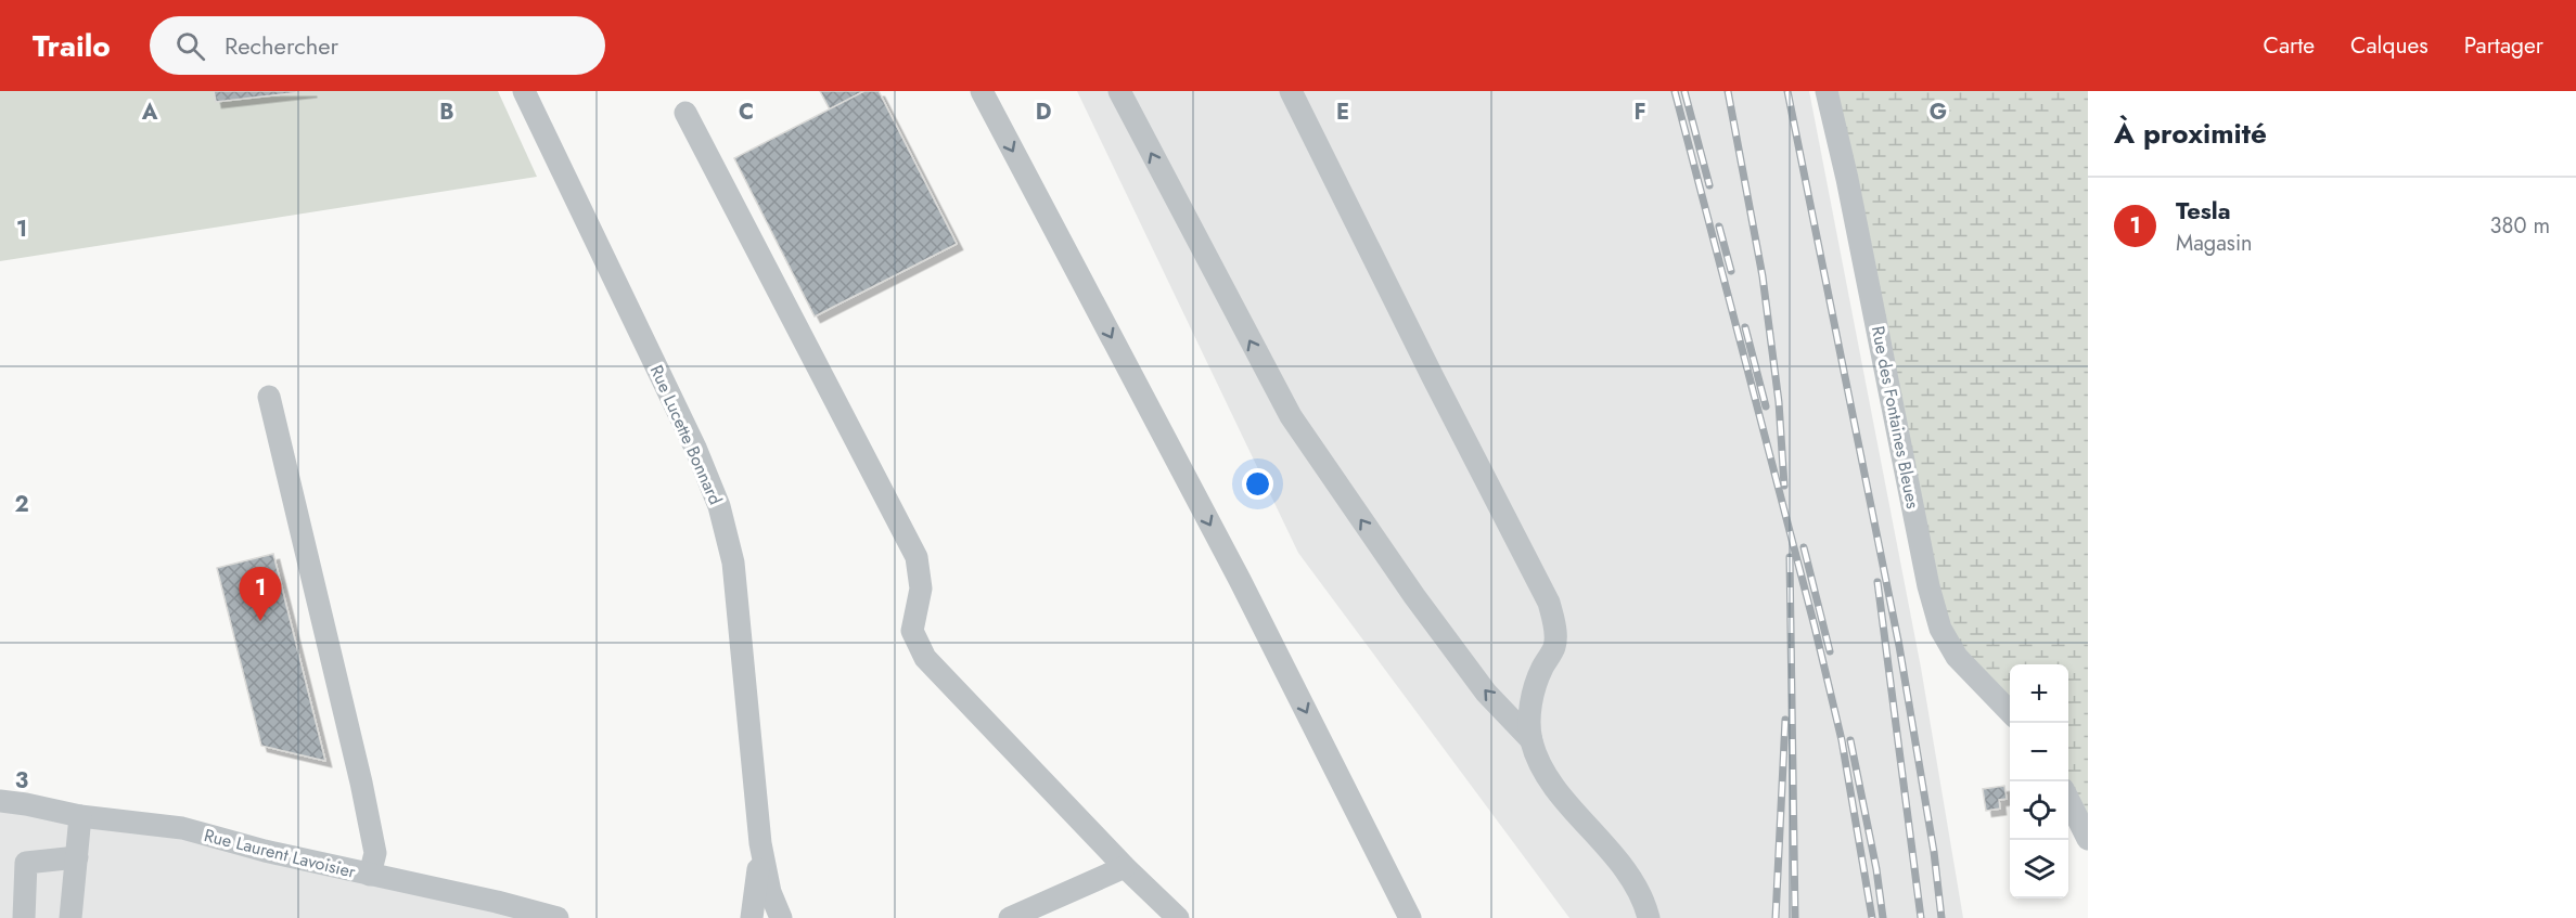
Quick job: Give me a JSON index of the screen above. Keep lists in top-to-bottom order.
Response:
{
  "streets": {
    "street": ["Rue des Fontaines Bleues", "Rue Lucette Bonnard", "Rue Laurent Lavoisier"]
  },
  "page": {
    "header": "Trailo",
    "search": "Rechercher",
    "nav": ["Carte", "Calques", "Partager"],
    "heading": "À proximité",
    "list": [
      {
        "mark": "1",
        "name": "Tesla",
        "note": "Magasin",
        "value": "380 m"
      }
    ],
    "pins": "1",
    "map_buttons": ["+", "−"]
  },
  "grid": {
    "columns": [
      "A",
      "B",
      "C",
      "D",
      "E",
      "F",
      "G"
    ],
    "rows": ["1", "2", "3"]
  }
}
